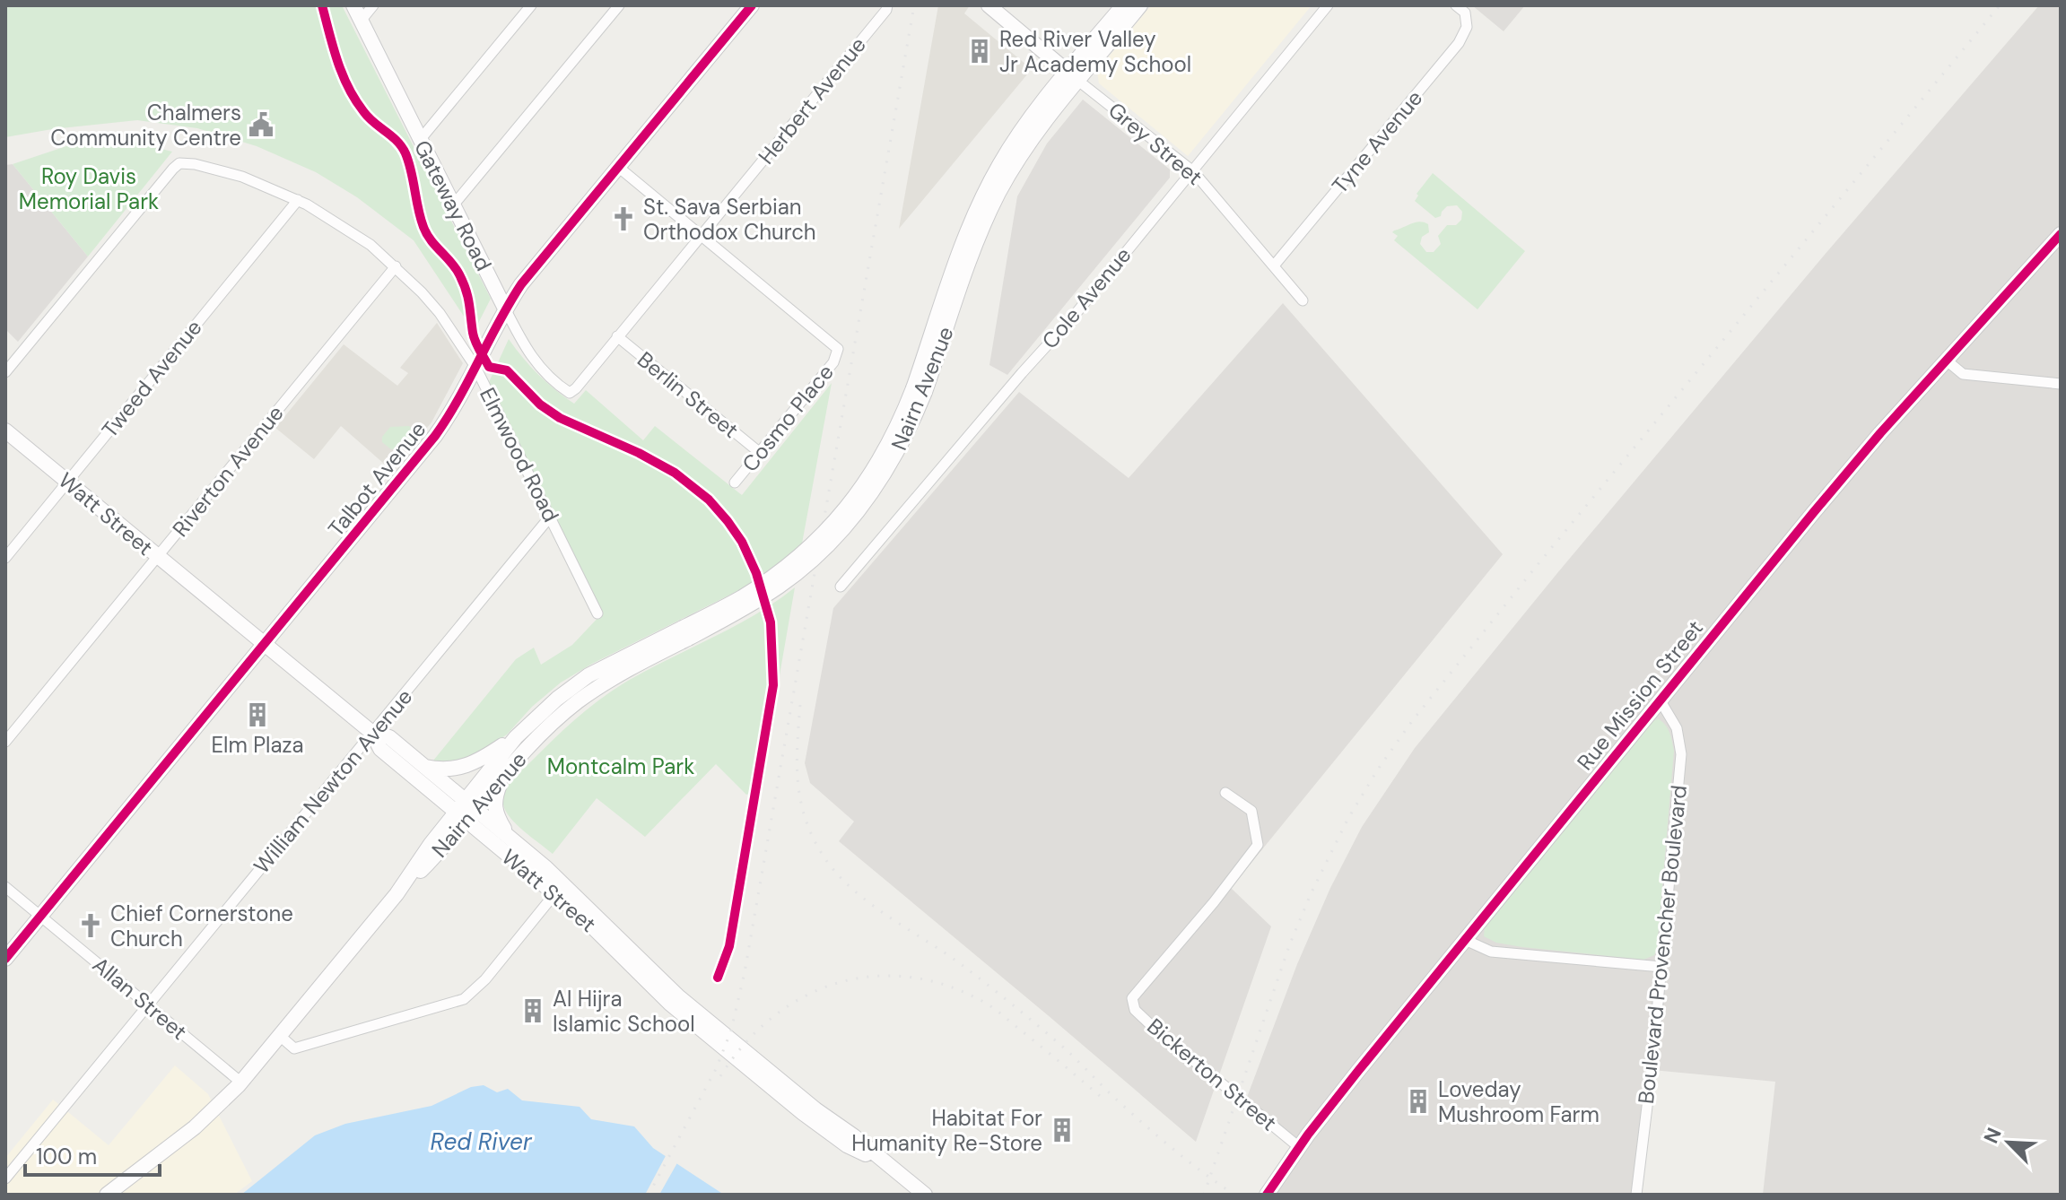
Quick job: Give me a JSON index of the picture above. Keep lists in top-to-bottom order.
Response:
{
  "streets": {
    "main road": [
      "Grey Street",
      "Gateway Road",
      "Nairn Avenue",
      "Talbot Avenue",
      "Watt Street",
      "Rue Mission Street"
    ],
    "street": [
      "Herbert Avenue",
      "Tyne Avenue",
      "Cole Avenue",
      "Tweed Avenue",
      "Berlin Street",
      "Cosmo Place",
      "Elmwood Road",
      "Riverton Avenue",
      "William Newton Avenue",
      "Boulevard Provencher Boulevard",
      "Allan Street",
      "Bickerton Street"
    ]
  },
  "crossings": [
    ["Herbert Avenue", "Gateway Road"],
    ["Herbert Avenue", "Berlin Street"],
    ["Herbert Avenue", "Cosmo Place"],
    ["Tyne Avenue", "Grey Street"],
    ["Grey Street", "Cole Avenue"],
    ["Grey Street", "Nairn Avenue"],
    ["Gateway Road", "Talbot Avenue"],
    ["Tweed Avenue", "Elmwood Road"],
    ["Tweed Avenue", "Watt Street"],
    ["Nairn Avenue", "Watt Street"],
    ["Nairn Avenue", "Allan Street"],
    ["Berlin Street", "Cosmo Place"],
    ["Elmwood Road", "Riverton Avenue"],
    ["Elmwood Road", "Talbot Avenue"],
    ["Elmwood Road", "William Newton Avenue"],
    ["Riverton Avenue", "Watt Street"],
    ["Talbot Avenue", "Watt Street"],
    ["Talbot Avenue", "Allan Street"],
    ["Watt Street", "William Newton Avenue"],
    ["Rue Mission Street", "Boulevard Provencher Boulevard"],
    ["Rue Mission Street", "Bickerton Street"],
    ["William Newton Avenue", "Allan Street"]
  ],
  "water": ["Red River"],
  "parks": ["Roy Davis Memorial Park", "Montcalm Park"],
  "places": {
    "building": [
      "Red River Valley Jr Academy School",
      "Elm Plaza",
      "Al Hijra Islamic School",
      "Loveday Mushroom Farm",
      "Habitat For Humanity Re-Store"
    ],
    "public building": ["Chalmers Community Centre"],
    "church": ["St. Sava Serbian Orthodox Church", "Chief Cornerstone Church"]
  },
  "scale_bar": "100 m",
  "north": "top left"
}
